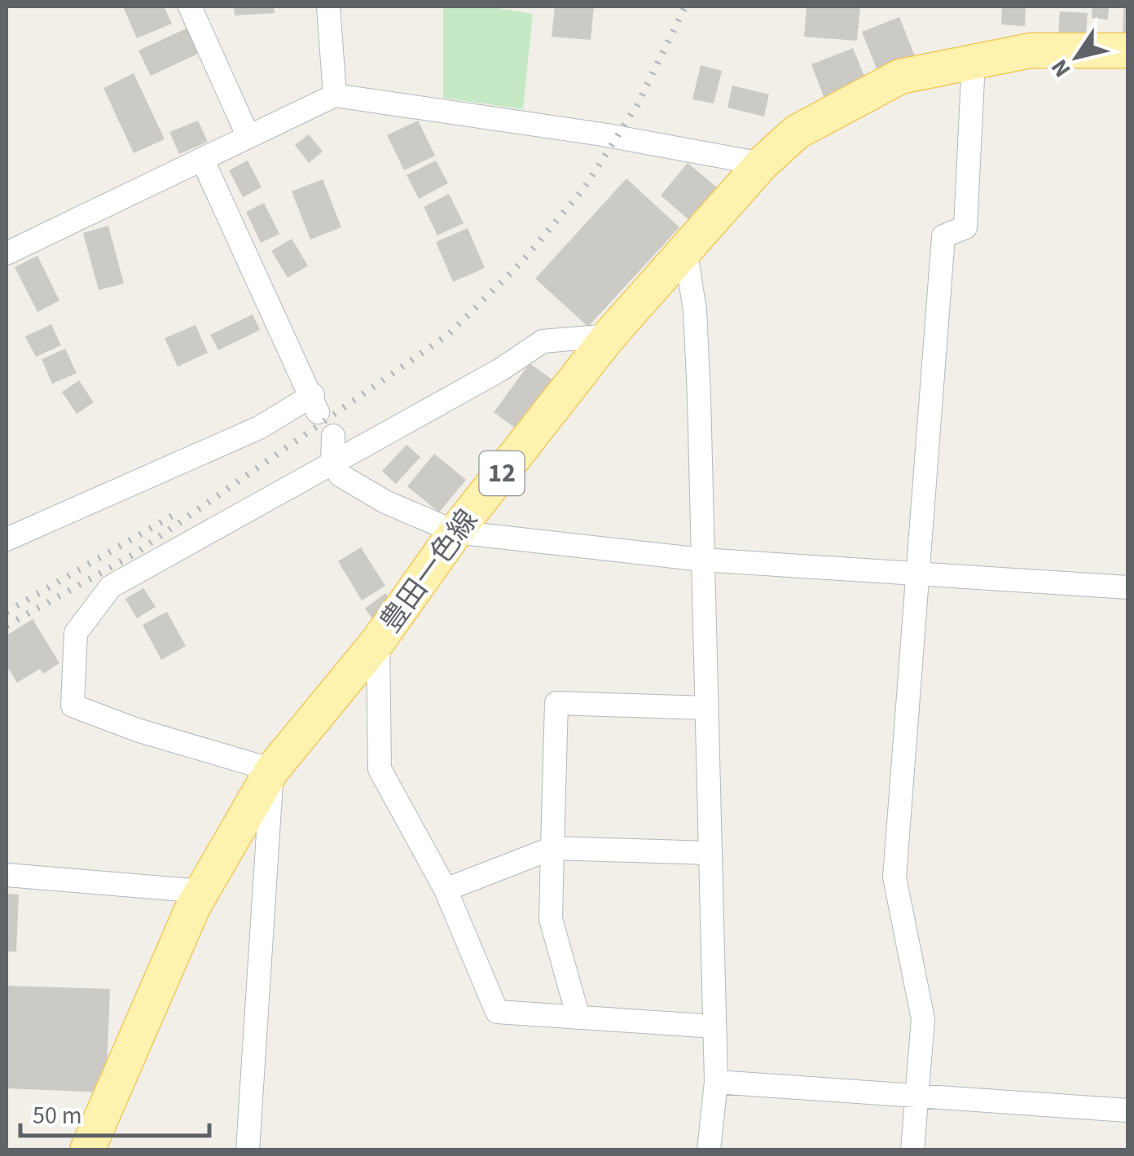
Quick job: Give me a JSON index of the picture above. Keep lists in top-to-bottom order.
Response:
{
  "streets": {
    "main road": ["12", "豊田一色線"]
  },
  "scale_bar": "50 m",
  "north": "bottom left"
}
